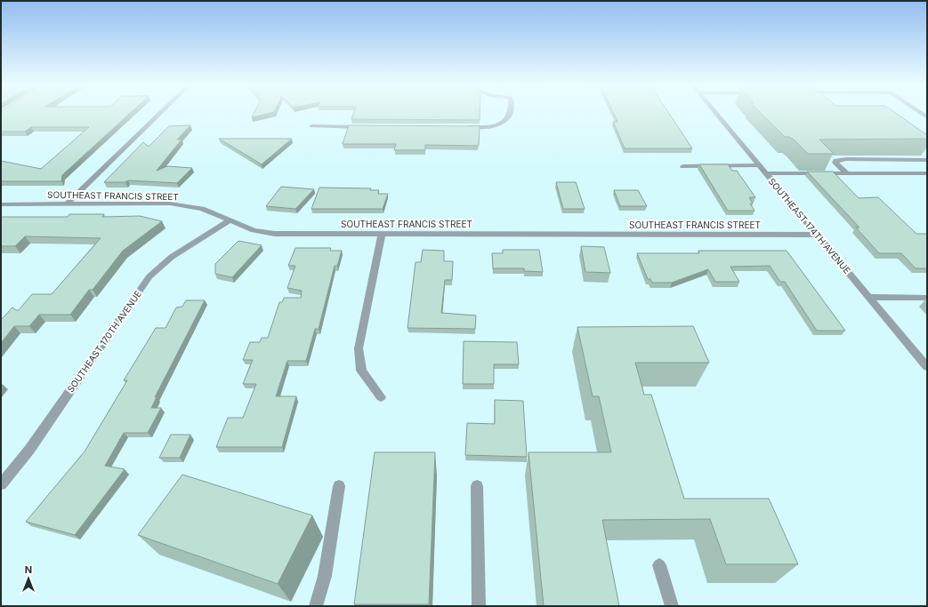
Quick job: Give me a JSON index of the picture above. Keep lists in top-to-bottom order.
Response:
{
  "streets": {
    "street": ["SOUTHEAST FRANCIS STREET", "SOUTHEAST 174TH AVENUE", "SOUTHEAST 170TH AVENUE"]
  },
  "crossings": [
    ["SOUTHEAST FRANCIS STREET", "SOUTHEAST 174TH AVENUE"],
    ["SOUTHEAST FRANCIS STREET", "SOUTHEAST 170TH AVENUE"]
  ],
  "north": "top"
}
